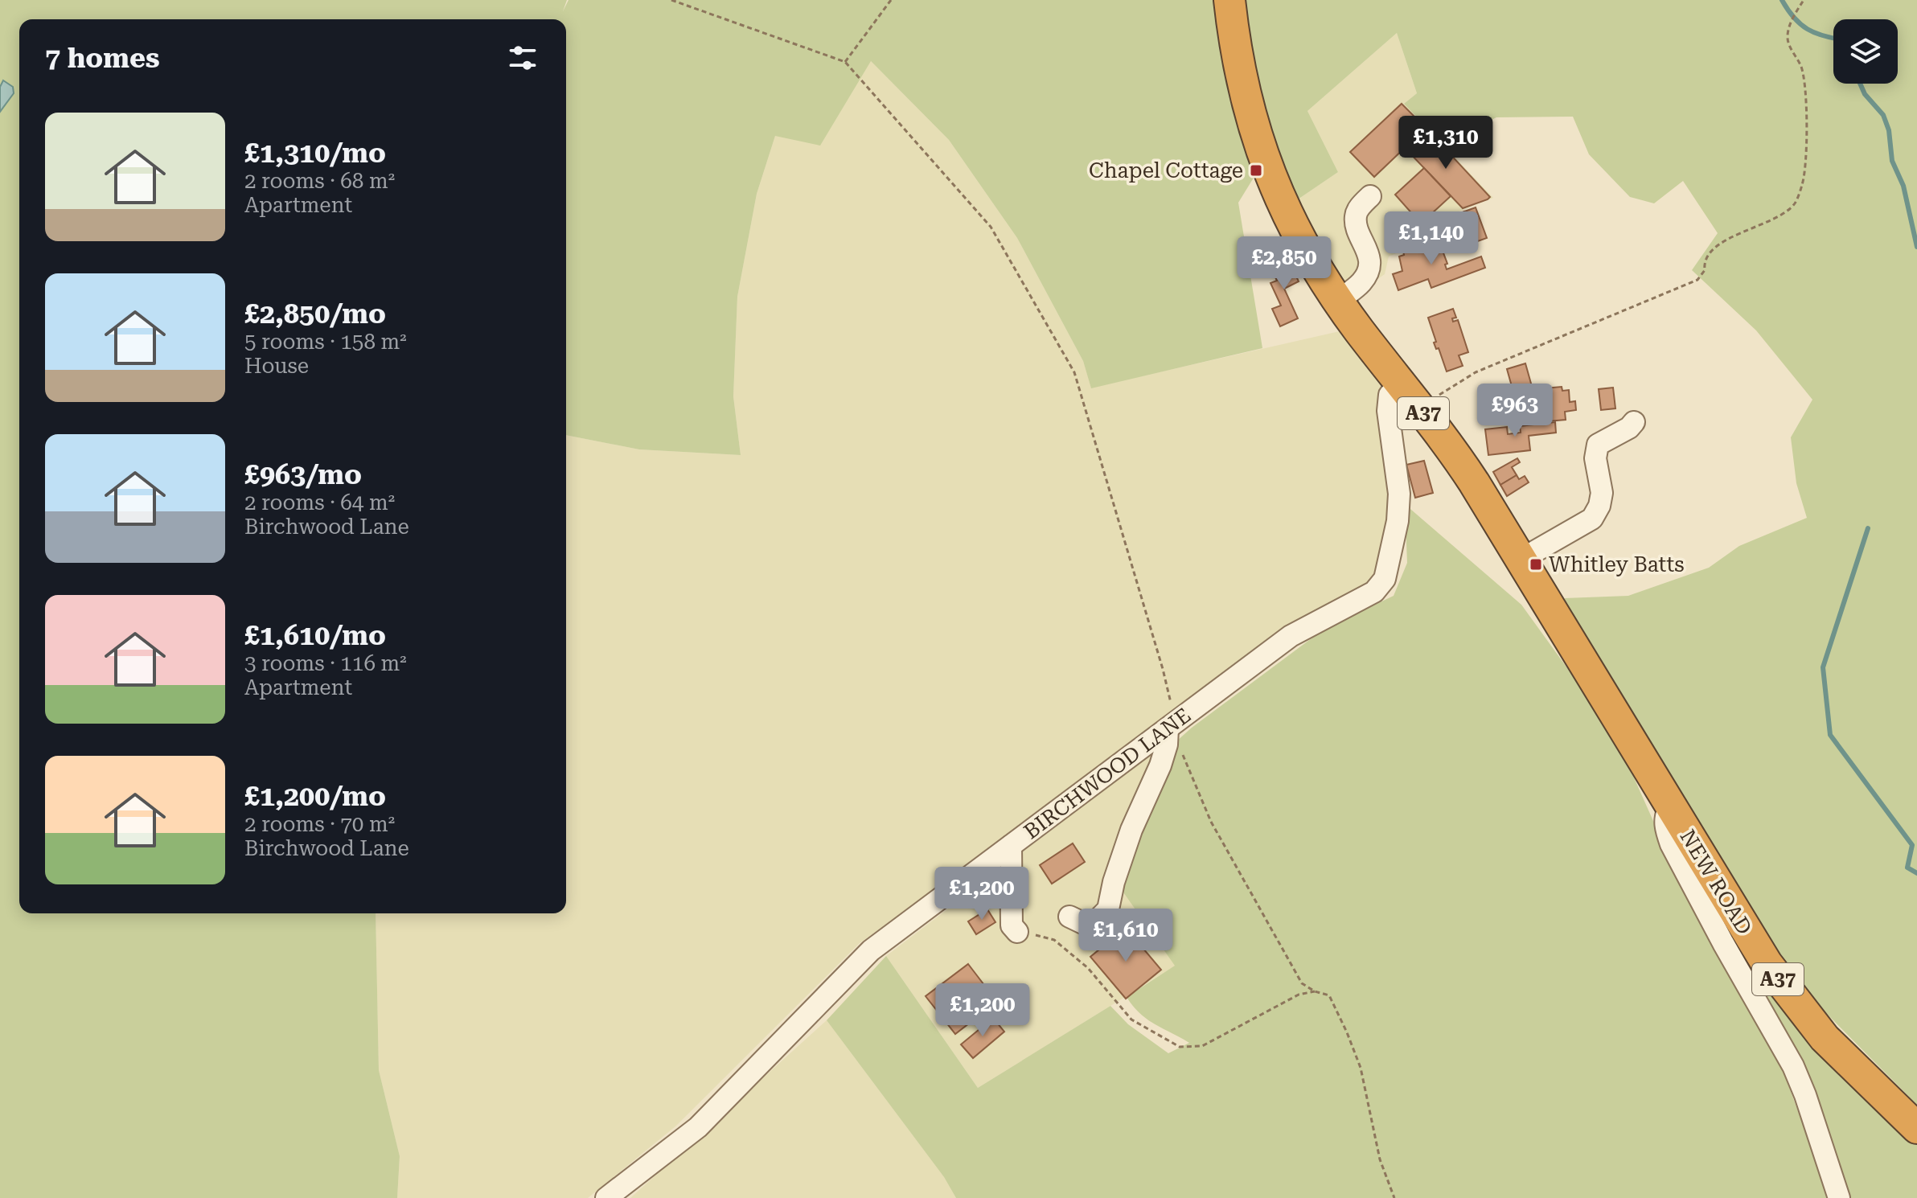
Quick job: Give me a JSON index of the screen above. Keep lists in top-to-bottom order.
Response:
{
  "streets": {
    "highway": ["A37", "NEW ROAD"],
    "street": ["BIRCHWOOD LANE"]
  },
  "crossings": [
    ["A37", "BIRCHWOOD LANE"],
    ["A37", "NEW ROAD"]
  ],
  "places": {
    "transit": ["Chapel Cottage", "Whitley Batts"]
  },
  "page": {
    "heading": "7 homes",
    "list": [
      {
        "name": "£1,310/mo",
        "note": "2 rooms · 68 m² · Apartment"
      },
      {
        "name": "£2,850/mo",
        "note": "5 rooms · 158 m² · House"
      },
      {
        "name": "£963/mo",
        "note": "2 rooms · 64 m² · Birchwood Lane"
      },
      {
        "name": "£1,610/mo",
        "note": "3 rooms · 116 m² · Apartment"
      },
      {
        "name": "£1,200/mo",
        "note": "2 rooms · 70 m² · Birchwood Lane"
      }
    ],
    "price": [
      "£1,310",
      "£1,140",
      "£2,850",
      "£963",
      "£1,200",
      "£1,610",
      "£1,200"
    ]
  }
}
